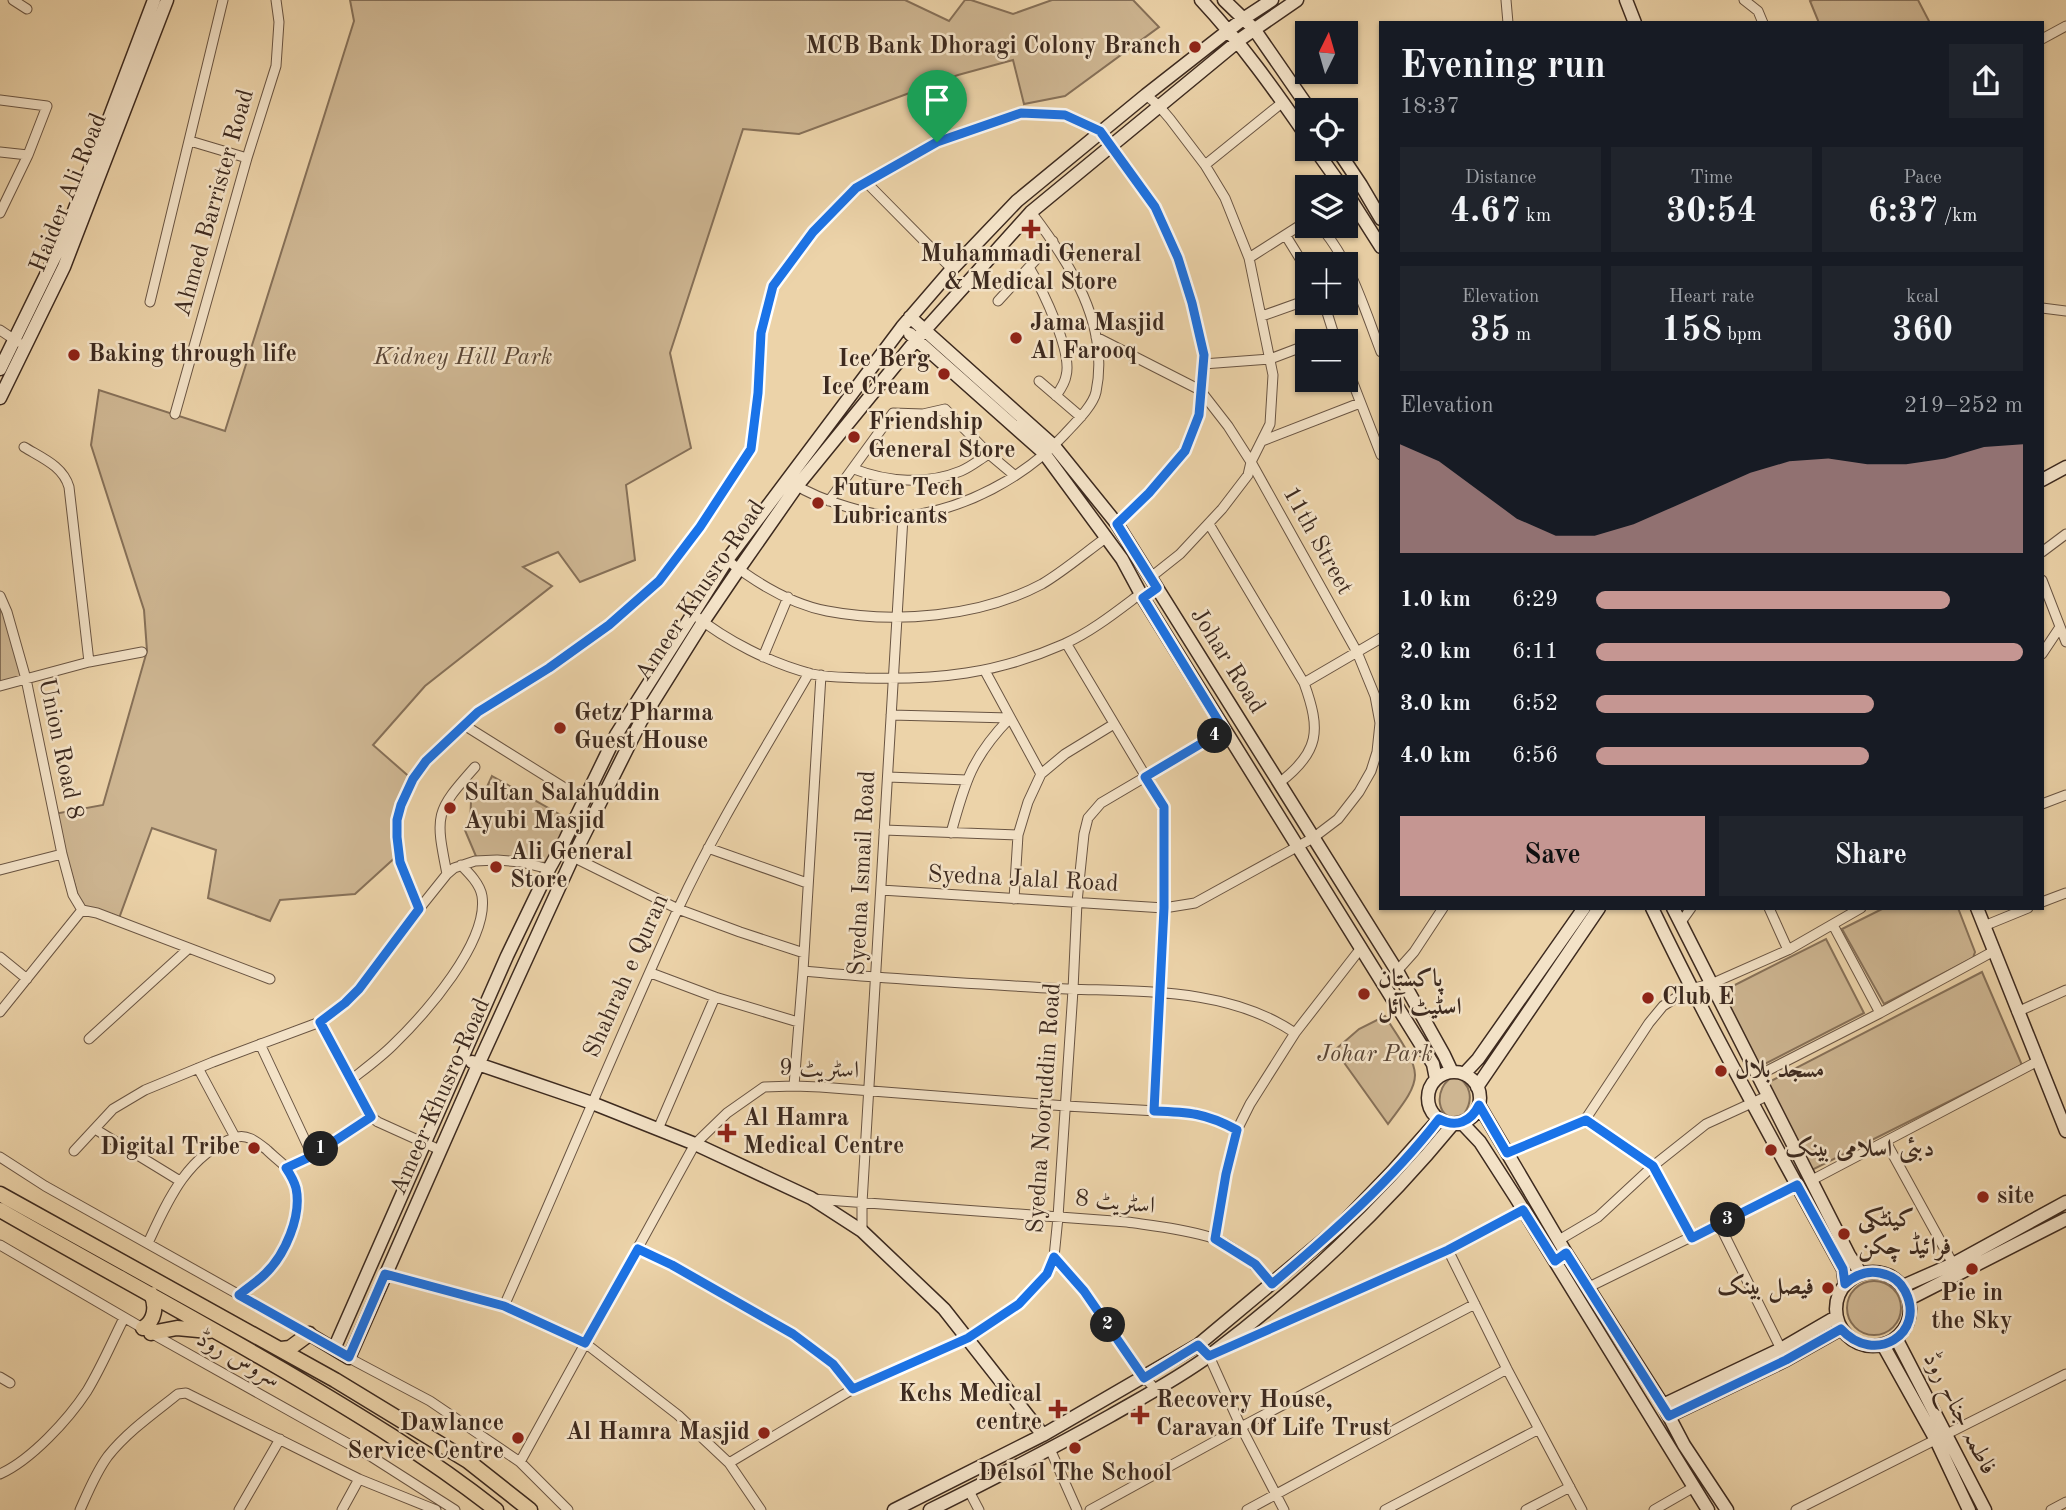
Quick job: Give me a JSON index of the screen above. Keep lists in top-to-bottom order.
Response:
{
  "streets": {
    "main road": [
      "Haider Ali Road",
      "Ameer Khusro Road",
      "Johar Road",
      "فاطمہ جناح روڈ"
    ],
    "street": [
      "Ahmed Barrister Road",
      "11th Street",
      "Union Road 8",
      "Syedna Ismail Road",
      "Syedna Jalal Road",
      "Shahrah e Quran",
      "اسٹریٹ 9",
      "Syedna Nooruddin Road",
      "اسٹریٹ 8",
      "سروس روڈ"
    ]
  },
  "crossings": [
    ["11th Street", "Johar Road"],
    ["11th Street", "Syedna Jalal Road"],
    ["Ameer Khusro Road", "Johar Road"],
    ["Johar Road", "Syedna Jalal Road"],
    ["Johar Road", "Syedna Nooruddin Road"],
    ["Syedna Ismail Road", "Syedna Jalal Road"],
    ["Syedna Ismail Road", "اسٹریٹ 9"],
    ["Syedna Ismail Road", "اسٹریٹ 8"],
    ["Syedna Jalal Road", "Syedna Nooruddin Road"],
    ["اسٹریٹ 9", "Syedna Nooruddin Road"],
    ["Syedna Nooruddin Road", "اسٹریٹ 8"]
  ],
  "parks": ["Kidney Hill Park", "Johar Park"],
  "places": {
    "other": [
      "MCB Bank Dhoragi Colony Branch",
      "Jama Masjid Al Farooq",
      "Baking through life",
      "Ice Berg Ice Cream",
      "Friendship General Store",
      "Future Tech Lubricants",
      "Getz Pharma Guest House",
      "Sultan Salahuddin Ayubi Masjid",
      "Ali General Store",
      "پاکستان اسٹیٹ آئل",
      "Club E",
      "مسجد بلال",
      "Digital Tribe",
      "دبئی اسلامی بینک",
      "site",
      "کینٹکی فرائیڈ چکن",
      "Pie in the Sky",
      "فیصل بینک",
      "Al Hamra Masjid",
      "Dawlance Service Centre",
      "Delsol The School"
    ],
    "health": [
      "Muhammadi General & Medical Store",
      "Al Hamra Medical Centre",
      "Kchs Medical centre",
      "Recovery House, Caravan Of Life Trust"
    ]
  },
  "north": "top",
  "page": {
    "map_buttons": ["+", "−"],
    "heading": ["Evening run", "18:37"],
    "stats": [
      ["Distance", "4.67 km"],
      ["Time", "30:54"],
      ["Pace", "6:37 /km"],
      ["Elevation", "35 m"],
      ["Heart rate", "158 bpm"],
      ["kcal", "360"]
    ],
    "chart": ["Elevation", "219–252 m"],
    "list": [
      {
        "name": "1.0 km",
        "note": "6:29"
      },
      {
        "name": "2.0 km",
        "note": "6:11"
      },
      {
        "name": "3.0 km",
        "note": "6:52"
      },
      {
        "name": "4.0 km",
        "note": "6:56"
      }
    ],
    "pins": [
      "4",
      "1",
      "3",
      "2"
    ],
    "buttons": ["Save", "Share"]
  }
}
